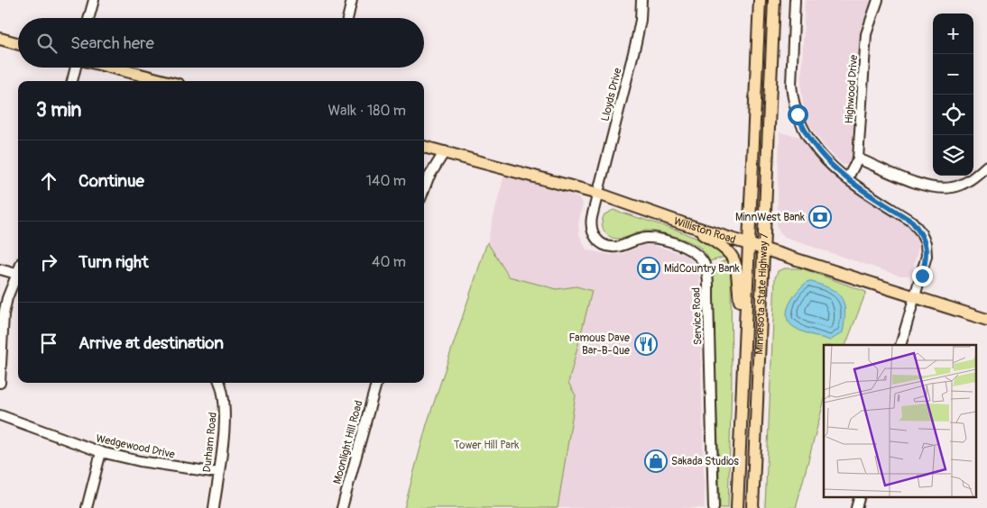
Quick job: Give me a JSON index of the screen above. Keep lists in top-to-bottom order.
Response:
{
  "streets": {
    "main road": ["Williston Road", "Minnesota State Highway 7"],
    "street": [
      "Highwood Drive",
      "Lloyds Drive",
      "Service Road",
      "Durham Road",
      "Moonlight Hill Road",
      "Wedgewood Drive"
    ]
  },
  "crossings": [
    ["Lloyds Drive", "Williston Road"],
    ["Lloyds Drive", "Service Road"],
    ["Williston Road", "Minnesota State Highway 7"],
    ["Williston Road", "Service Road"],
    ["Durham Road", "Wedgewood Drive"]
  ],
  "parks": ["Tower Hill Park"],
  "places": {
    "bank": ["MinnWest Bank", "MidCountry Bank"],
    "restaurant": ["Famous Dave Bar-B-Que"],
    "shop": ["Sakada Studios"]
  },
  "page": {
    "map_buttons": ["+", "−"],
    "search": "Search here",
    "heading": ["3 min", "Walk · 180 m"],
    "list": [
      ["Continue", "140 m"],
      ["Turn right", "40 m"],
      "Arrive at destination"
    ]
  }
}
